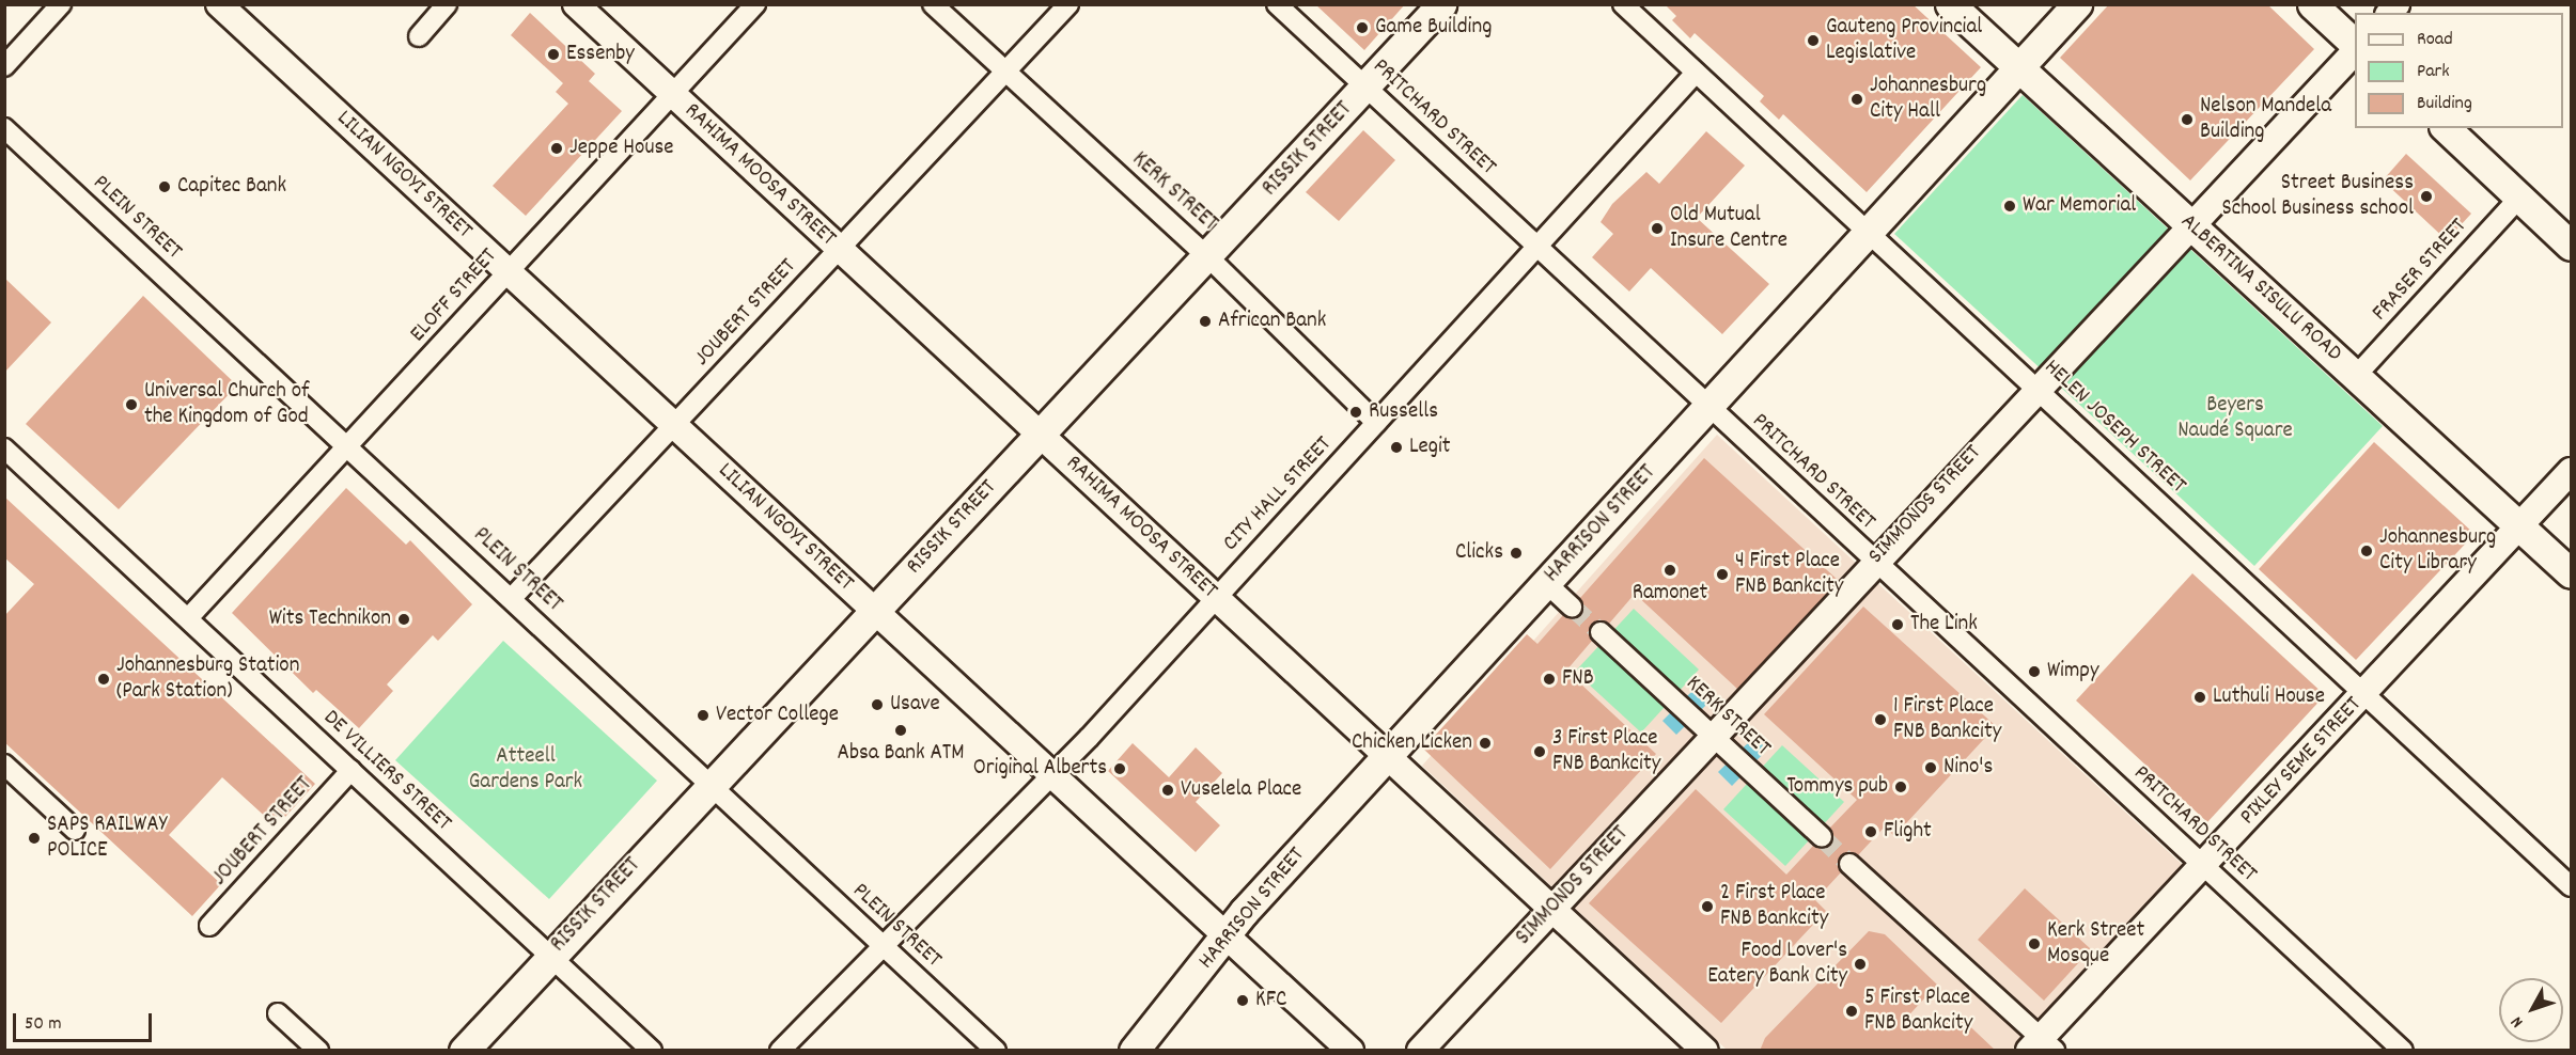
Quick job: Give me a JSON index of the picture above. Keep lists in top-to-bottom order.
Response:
{
  "streets": {
    "main road": ["RISSIK STREET", "ALBERTINA SISULU ROAD", "HARRISON STREET"],
    "street": [
      "PRITCHARD STREET",
      "LILIAN NGOYI STREET",
      "RAHIMA MOOSA STREET",
      "KERK STREET",
      "PLEIN STREET",
      "FRASER STREET",
      "ELOFF STREET",
      "JOUBERT STREET",
      "HELEN JOSEPH STREET",
      "CITY HALL STREET",
      "SIMMONDS STREET",
      "PIXLEY SEME STREET",
      "DE VILLIERS STREET"
    ]
  },
  "crossings": [
    ["PRITCHARD STREET", "RISSIK STREET"],
    ["PRITCHARD STREET", "CITY HALL STREET"],
    ["PRITCHARD STREET", "SIMMONDS STREET"],
    ["PRITCHARD STREET", "HARRISON STREET"],
    ["PRITCHARD STREET", "PIXLEY SEME STREET"],
    ["RISSIK STREET", "LILIAN NGOYI STREET"],
    ["RISSIK STREET", "RAHIMA MOOSA STREET"],
    ["RISSIK STREET", "KERK STREET"],
    ["RISSIK STREET", "PLEIN STREET"],
    ["RISSIK STREET", "DE VILLIERS STREET"],
    ["LILIAN NGOYI STREET", "ELOFF STREET"],
    ["LILIAN NGOYI STREET", "JOUBERT STREET"],
    ["LILIAN NGOYI STREET", "CITY HALL STREET"],
    ["LILIAN NGOYI STREET", "HARRISON STREET"],
    ["RAHIMA MOOSA STREET", "ELOFF STREET"],
    ["RAHIMA MOOSA STREET", "JOUBERT STREET"],
    ["RAHIMA MOOSA STREET", "CITY HALL STREET"],
    ["RAHIMA MOOSA STREET", "SIMMONDS STREET"],
    ["RAHIMA MOOSA STREET", "HARRISON STREET"],
    ["KERK STREET", "JOUBERT STREET"],
    ["KERK STREET", "CITY HALL STREET"],
    ["KERK STREET", "SIMMONDS STREET"],
    ["PLEIN STREET", "ELOFF STREET"],
    ["PLEIN STREET", "JOUBERT STREET"],
    ["PLEIN STREET", "CITY HALL STREET"],
    ["FRASER STREET", "ALBERTINA SISULU ROAD"],
    ["ALBERTINA SISULU ROAD", "SIMMONDS STREET"],
    ["ALBERTINA SISULU ROAD", "HARRISON STREET"],
    ["ALBERTINA SISULU ROAD", "PIXLEY SEME STREET"],
    ["ELOFF STREET", "DE VILLIERS STREET"],
    ["JOUBERT STREET", "DE VILLIERS STREET"],
    ["HELEN JOSEPH STREET", "CITY HALL STREET"],
    ["HELEN JOSEPH STREET", "SIMMONDS STREET"],
    ["HELEN JOSEPH STREET", "HARRISON STREET"],
    ["HELEN JOSEPH STREET", "PIXLEY SEME STREET"]
  ],
  "parks": ["Beyers Naudé Square", "Atteell Gardens Park"],
  "places": [
    "Game Building",
    "Gauteng Provincial Legislative",
    "Essenby",
    "Johannesburg City Hall",
    "Nelson Mandela Building",
    "Jeppe House",
    "Capitec Bank",
    "Street Business School Business school",
    "War Memorial",
    "Old Mutual Insure Centre",
    "African Bank",
    "Universal Church of the Kingdom of God",
    "Russells",
    "Legit",
    "Johannesburg City Library",
    "Clicks",
    "Ramonet",
    "4 First Place FNB Bankcity",
    "Wits Technikon",
    "The Link",
    "Wimpy",
    "Johannesburg Station (Park Station)",
    "FNB",
    "Luthuli House",
    "Usave",
    "Vector College",
    "1 First Place FNB Bankcity",
    "Absa Bank ATM",
    "Chicken Licken",
    "3 First Place FNB Bankcity",
    "Nino's",
    "Original Alberts",
    "Tommys pub",
    "Vuselela Place",
    "Flight",
    "SAPS RAILWAY POLICE",
    "2 First Place FNB Bankcity",
    "Kerk Street Mosque",
    "Food Lover's Eatery Bank City",
    "KFC",
    "5 First Place FNB Bankcity"
  ],
  "legend": ["Road", "Park", "Building"],
  "scale_bar": "50 m",
  "north": "bottom left"
}
